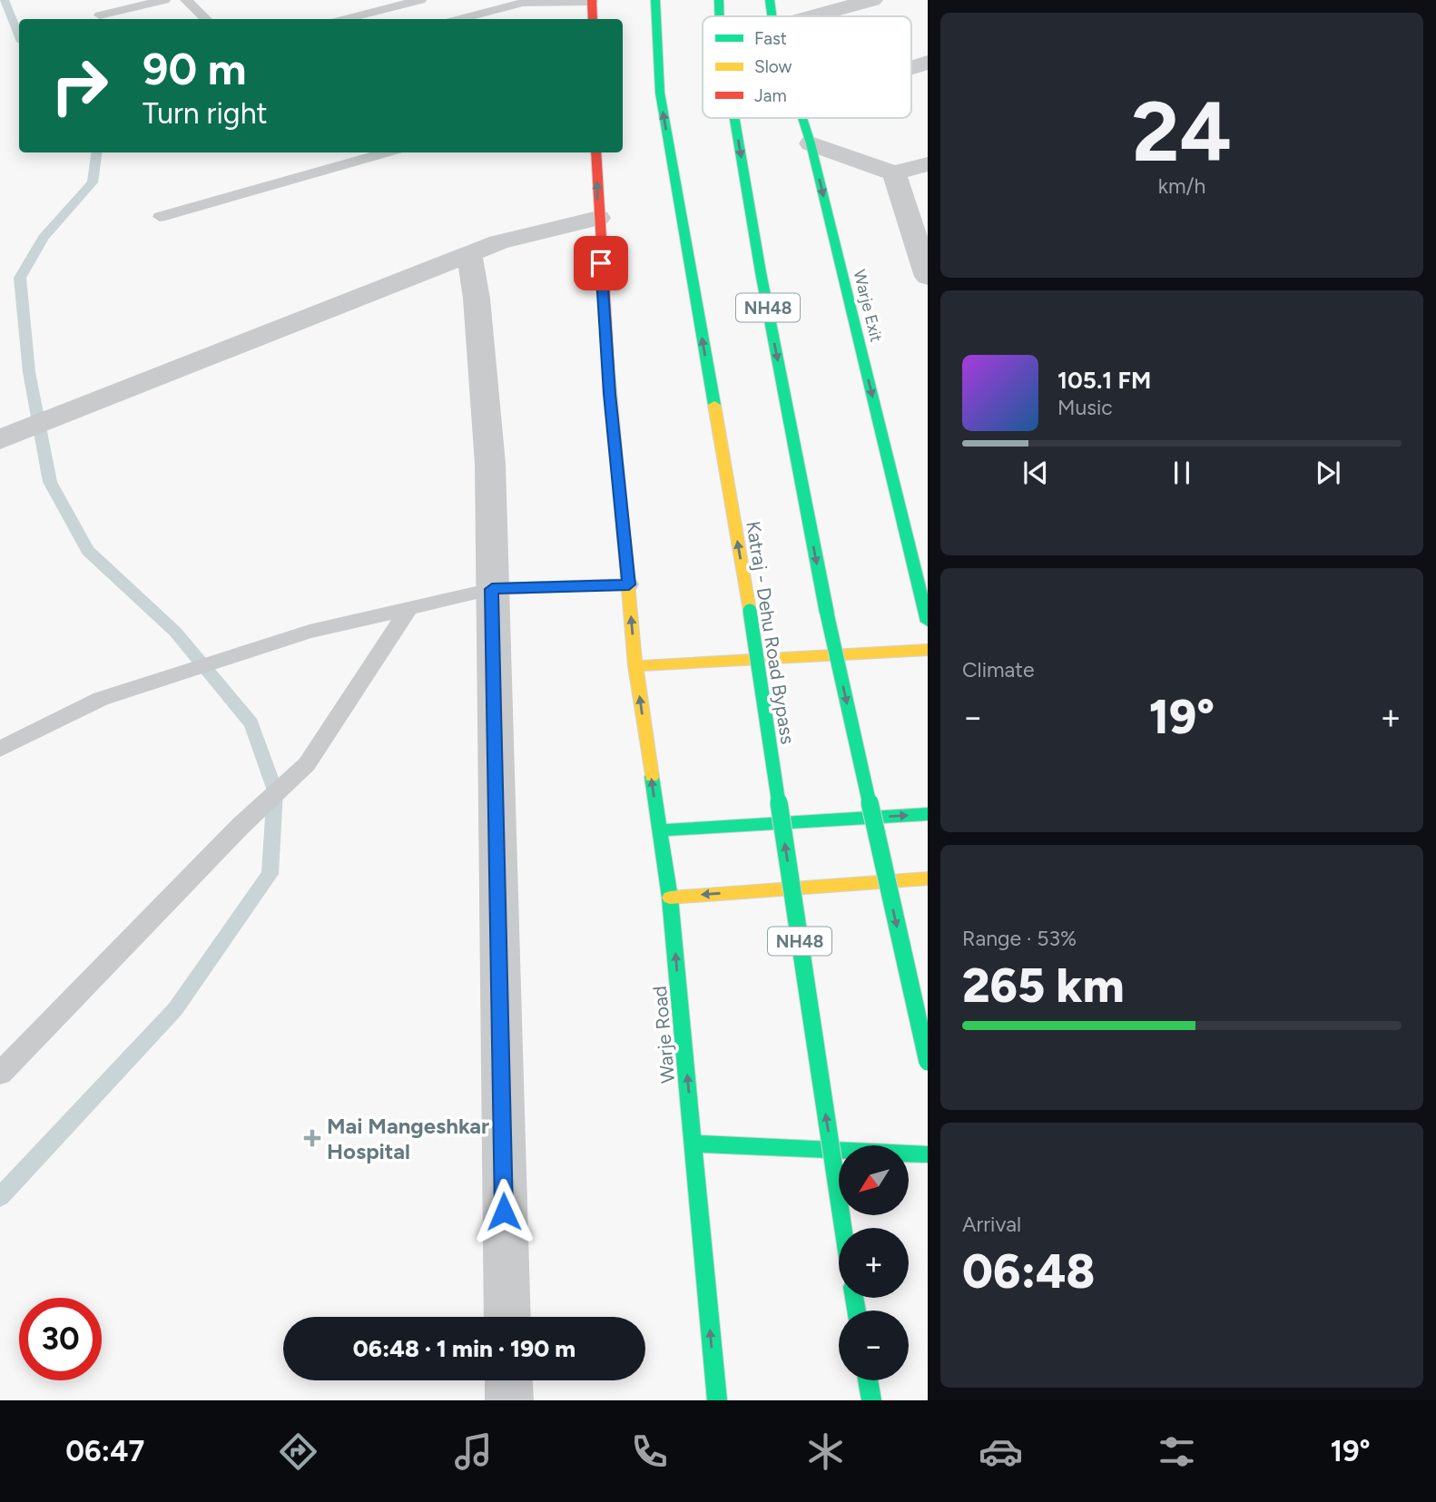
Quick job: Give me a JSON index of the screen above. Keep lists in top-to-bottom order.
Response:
{
  "streets": {
    "main road": [
      "Warje Exit",
      "NH48",
      "Katraj - Dehu Road Bypass",
      "Warje Road"
    ]
  },
  "one_way": ["Warje Road"],
  "places": {
    "health": ["Mai Mangeshkar Hospital"]
  },
  "legend": ["Fast", "Slow", "Jam"],
  "north": "bottom left",
  "page": {
    "tile": [
      ["24", "km/h"],
      "Climate",
      ["Range · 53%", "265 km"],
      ["Arrival", "06:48"]
    ],
    "turn": ["90 m", "Turn right"],
    "song": ["105.1 FM", "Music"],
    "heat": ["−", "19°", "+"],
    "map_buttons": ["+", "−"],
    "limit": "30",
    "trip": "06:48 · 1 min · 190 m",
    "tabs": ["06:47", "19°"]
  }
}
